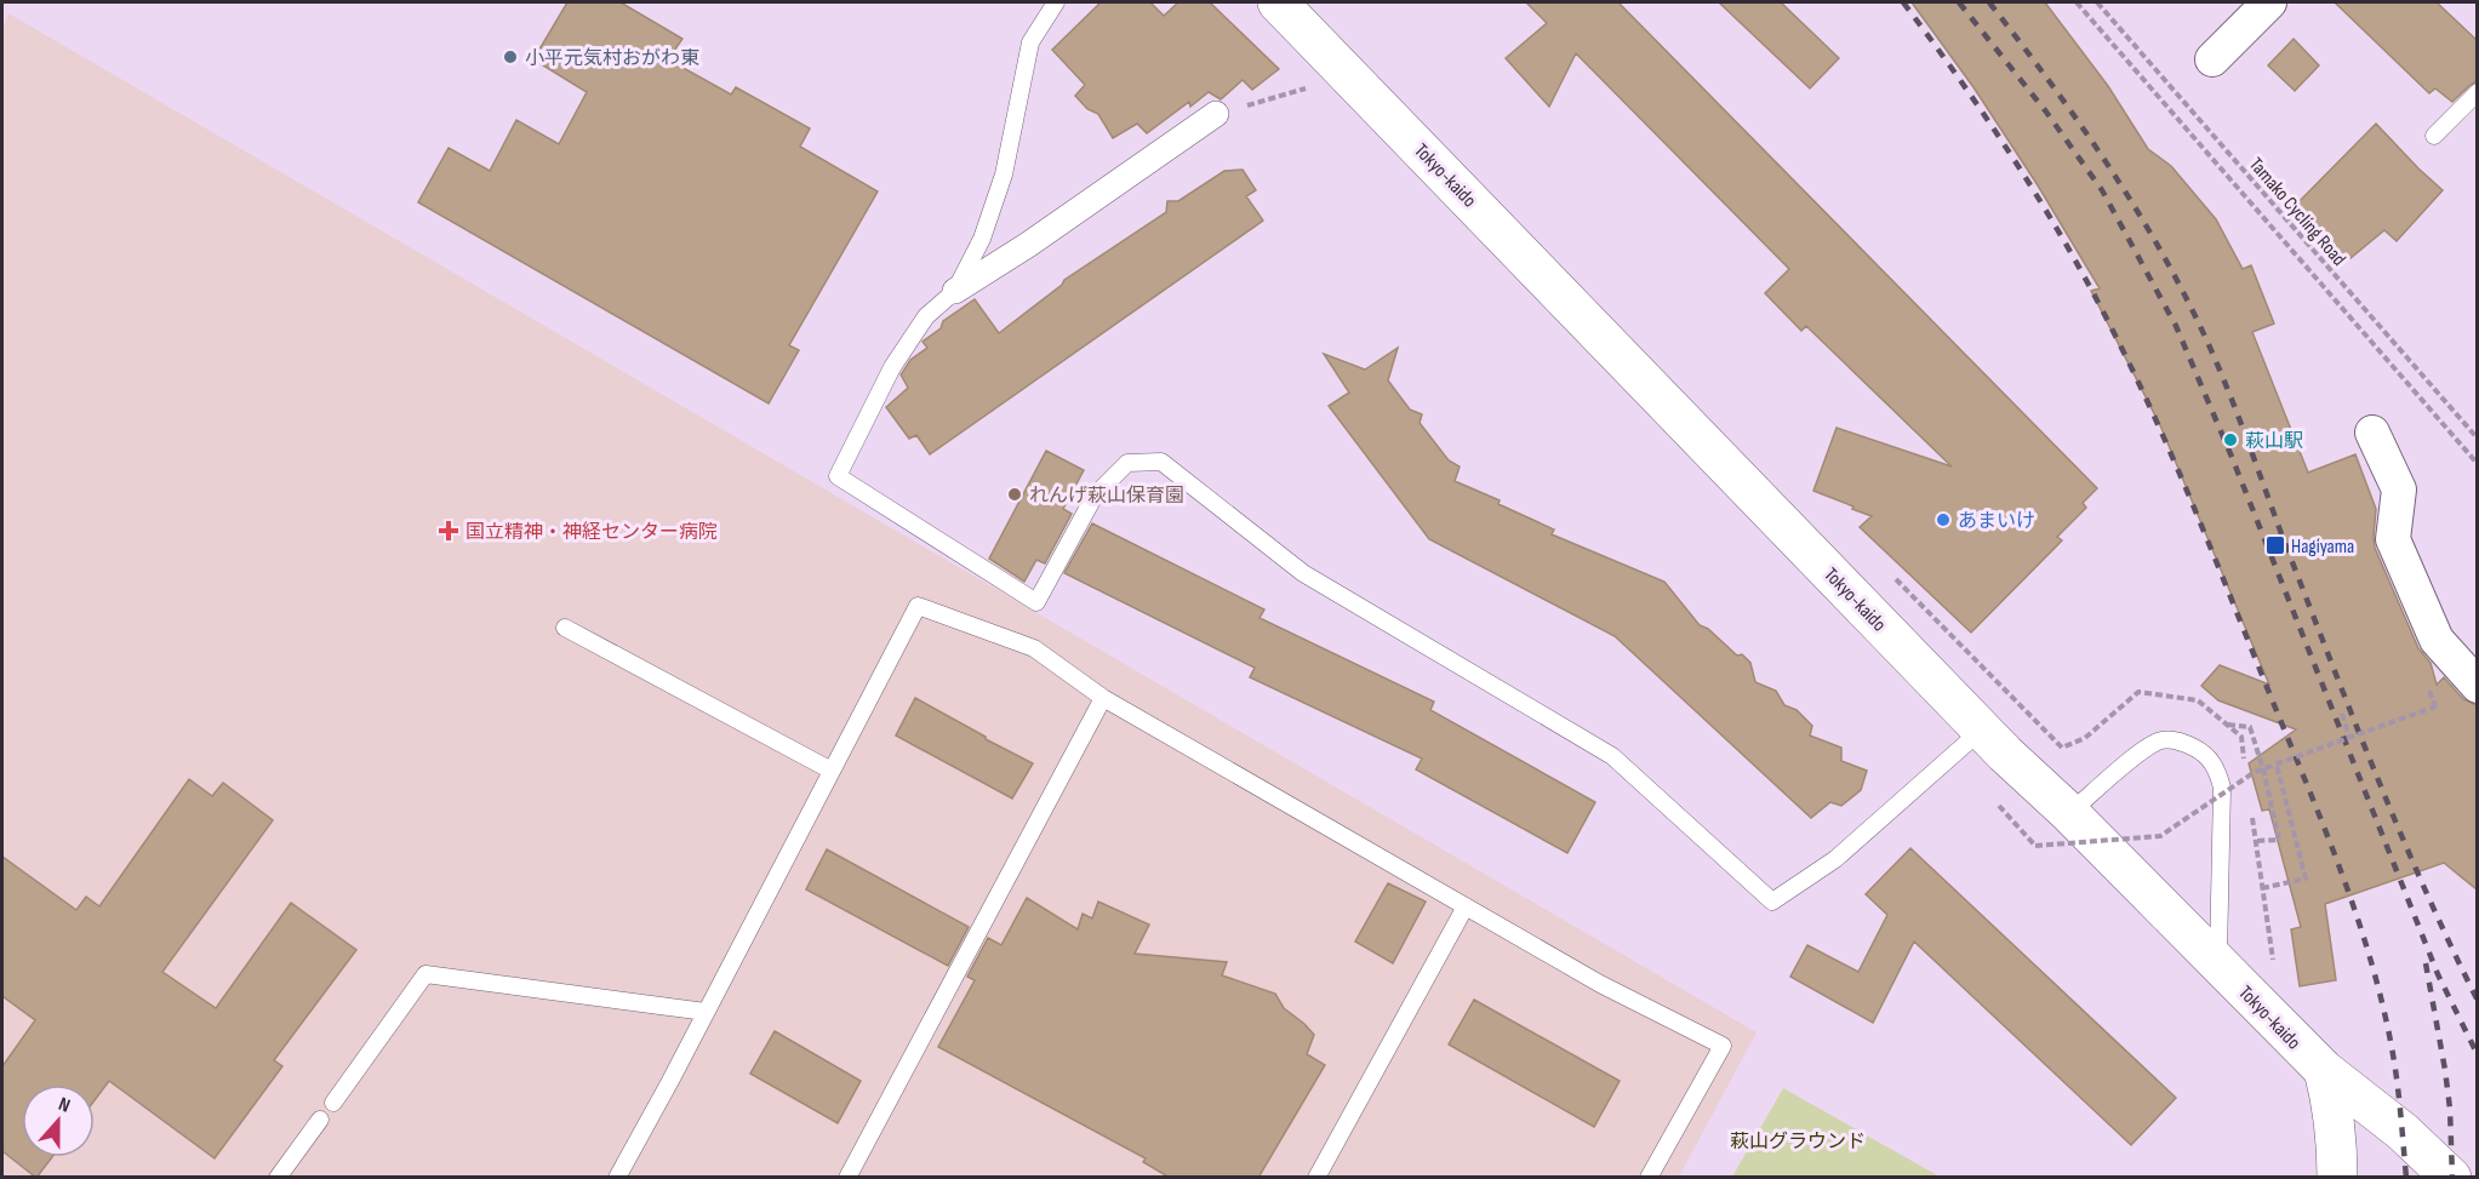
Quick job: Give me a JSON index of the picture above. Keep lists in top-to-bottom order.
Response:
{
  "streets": {
    "street": ["Tokyo-kaido"],
    "path": ["Tamako Cycling Road"]
  },
  "parks": ["萩山グラウンド"],
  "places": {
    "other": [
      "小平元気村おがわ東",
      "萩山駅",
      "れんげ萩山保育園",
      "あまいけ"
    ],
    "health": ["国立精神・神経センター病院"],
    "transit": ["Hagiyama"]
  },
  "north": "top"
}
